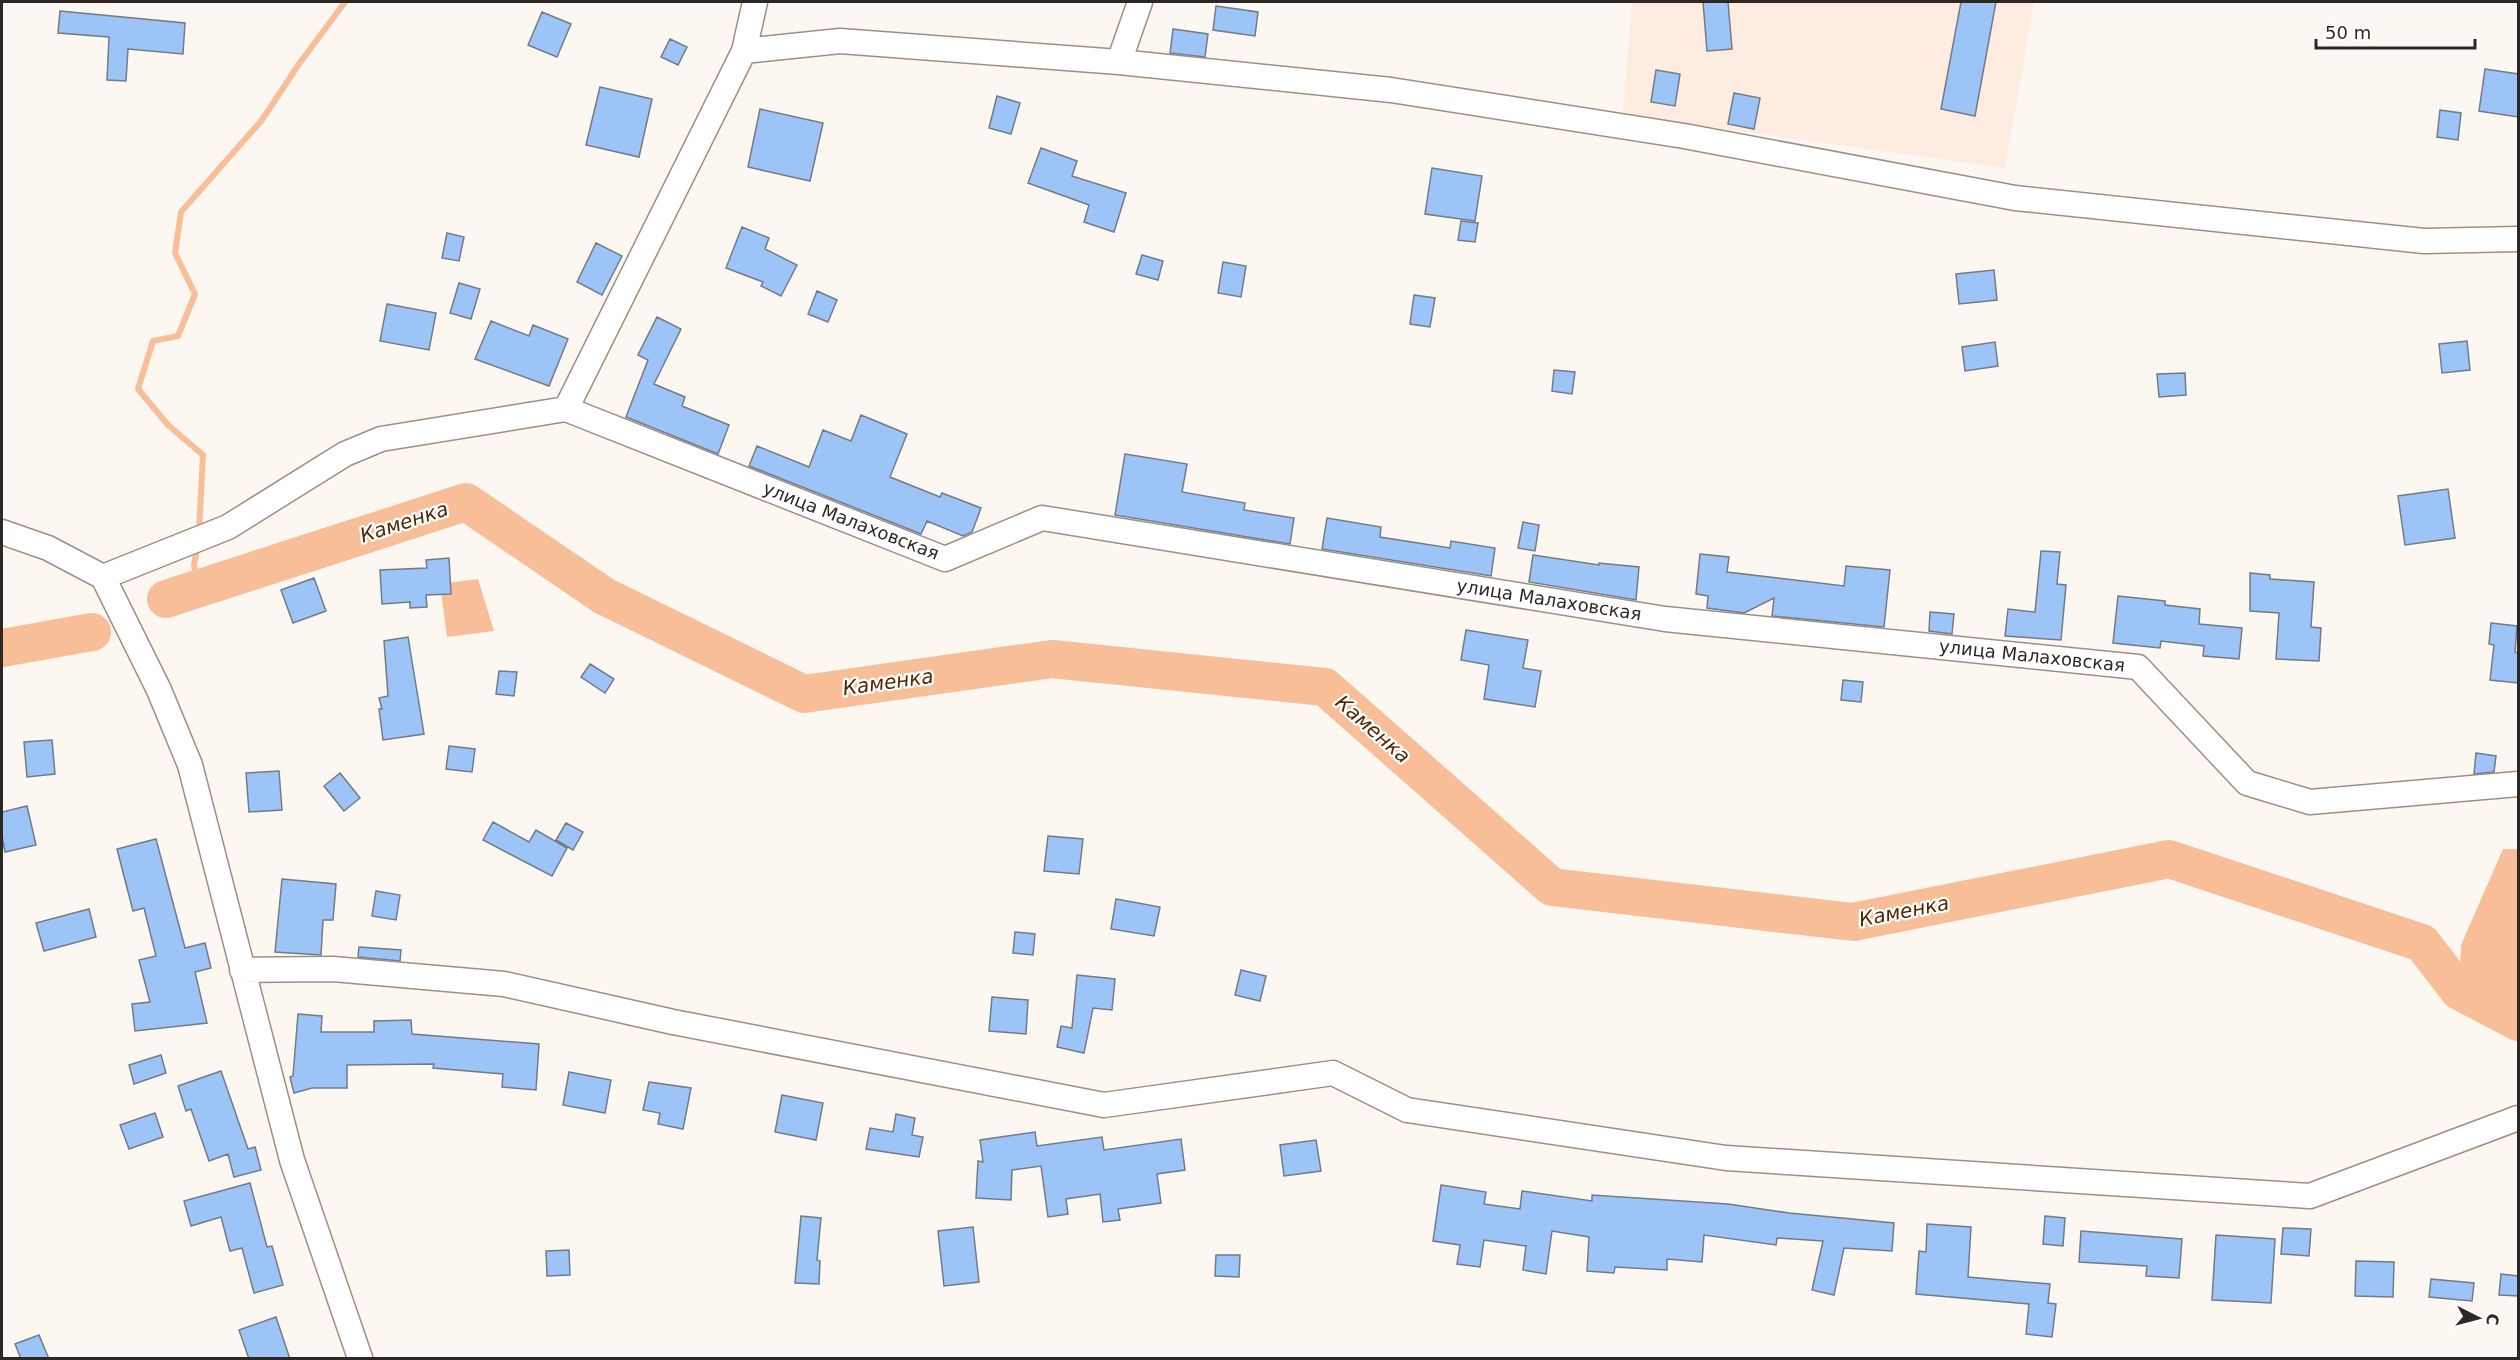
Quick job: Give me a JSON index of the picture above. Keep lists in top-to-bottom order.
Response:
{
  "streets": {
    "street": ["улица Малаховская"]
  },
  "water": ["Каменка"],
  "scale_bar": "50 m",
  "north": "right"
}
